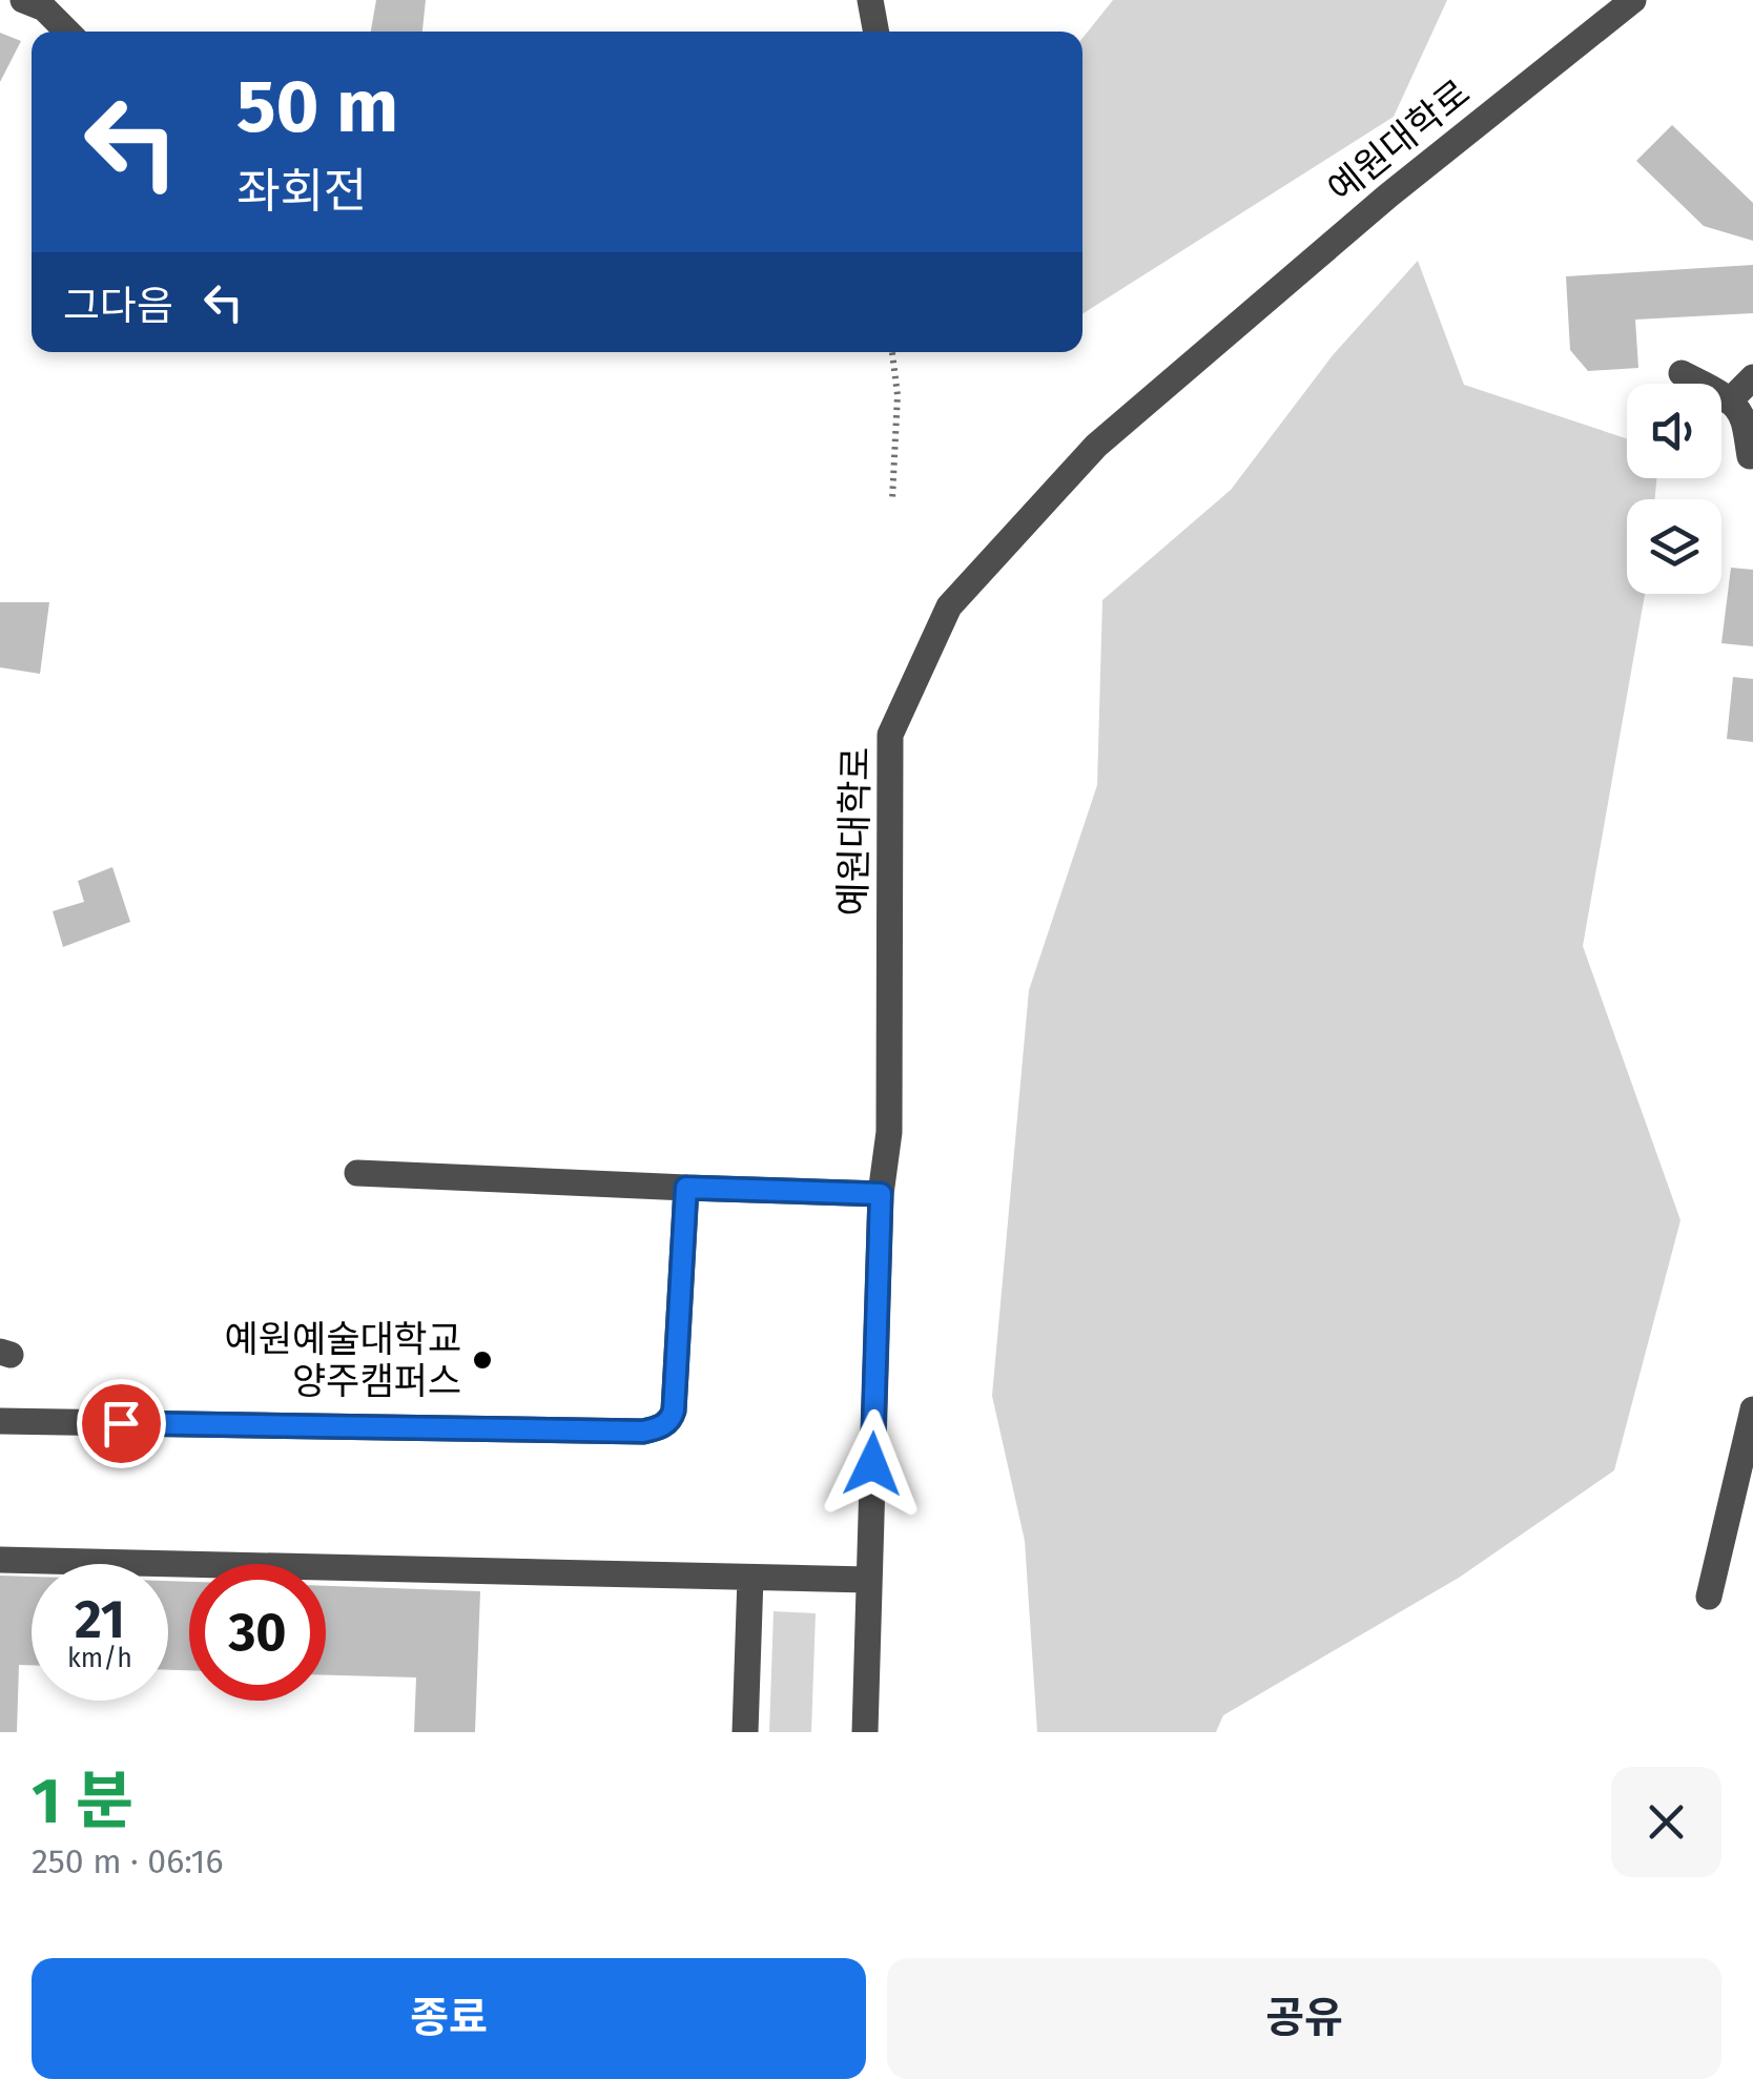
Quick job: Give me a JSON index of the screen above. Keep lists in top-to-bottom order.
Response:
{
  "streets": {
    "street": ["예원대학로"]
  },
  "places": ["예원예술대학교 양주캠퍼스"],
  "page": {
    "turn": ["50 m", "좌회전"],
    "then": "그다음",
    "speed": "21 km/h",
    "limit": "30",
    "heading": ["1 분", "250 m · 06:16"],
    "buttons": ["종료", "공유"]
  }
}
